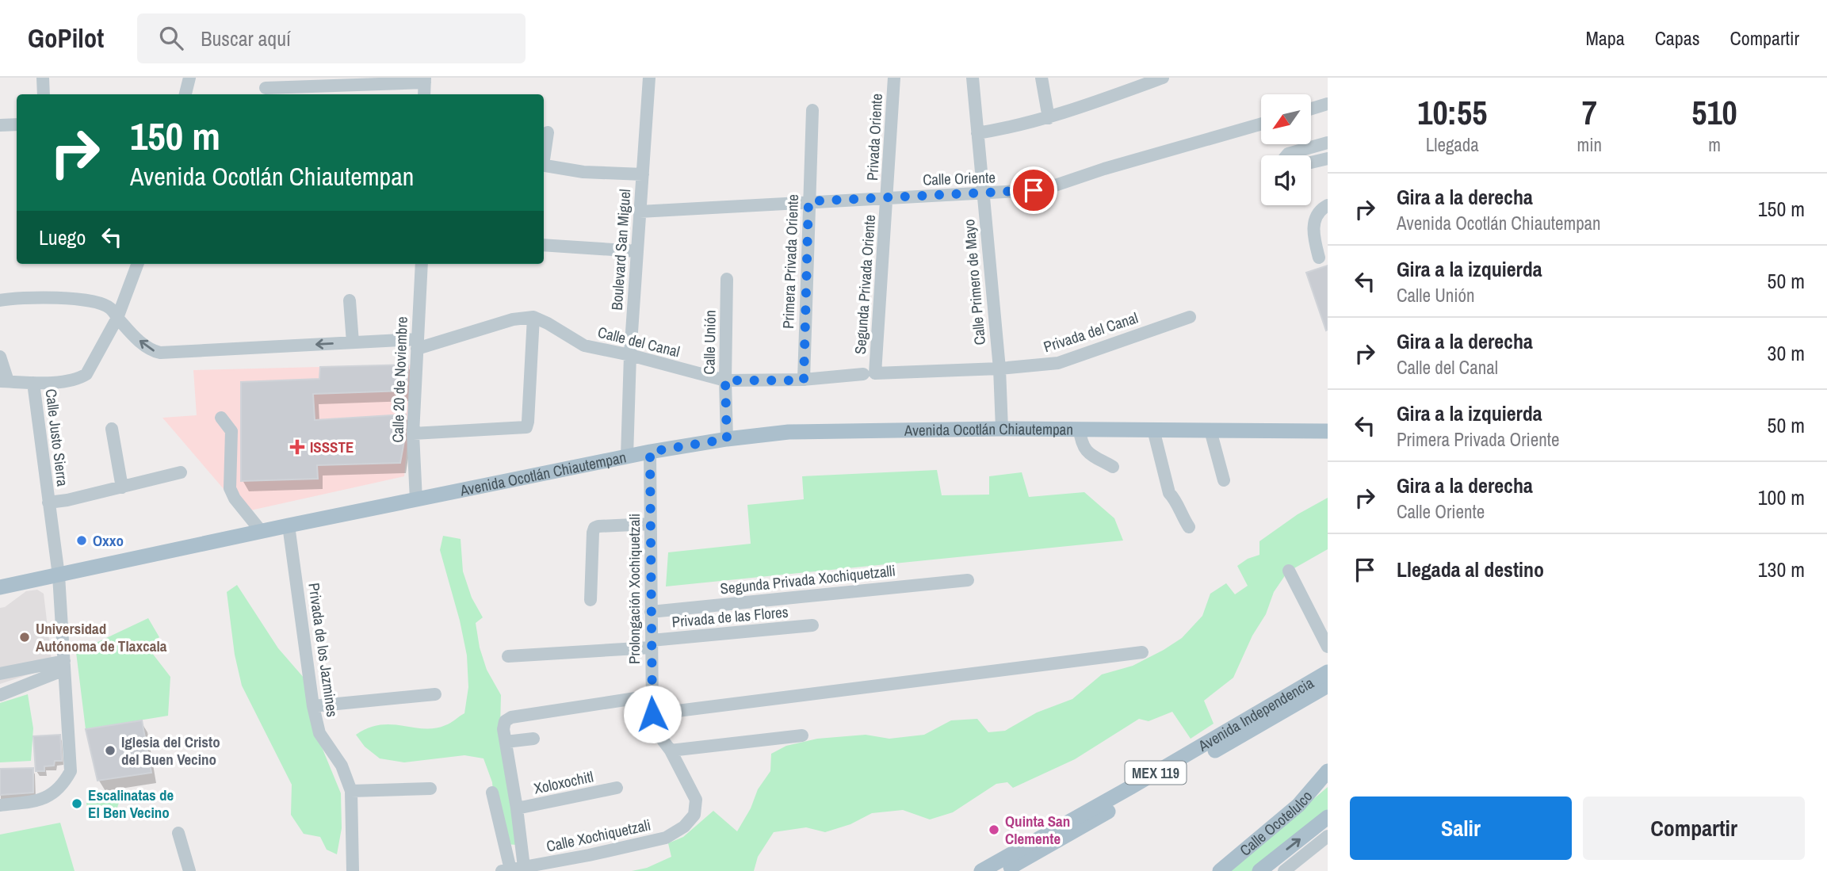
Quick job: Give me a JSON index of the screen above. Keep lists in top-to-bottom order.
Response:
{
  "streets": {
    "main road": [
      "Avenida Ocotlán Chiautempan",
      "Avenida Independencia",
      "MEX 119",
      "Calle Ocotelulco"
    ],
    "street": [
      "Privada Oriente",
      "Calle Oriente",
      "Boulevard San Miguel",
      "Primera Privada Oriente",
      "Calle Primero de Mayo",
      "Segunda Privada Oriente",
      "Privada del Canal",
      "Calle del Canal",
      "Calle Unión",
      "Calle 20 de Noviembre",
      "Calle Justo Sierra",
      "Segunda Privada Xochiquetzalli",
      "Prolongación Xochiquetzali",
      "Privada de las Flores",
      "Privada de los Jazmines",
      "Xoloxochitl",
      "Calle Xochiquetzali"
    ]
  },
  "crossings": [
    ["Privada Oriente", "Calle Oriente"],
    ["Privada Oriente", "Segunda Privada Oriente"],
    ["Calle Oriente", "Boulevard San Miguel"],
    ["Calle Oriente", "Primera Privada Oriente"],
    ["Calle Oriente", "Calle Primero de Mayo"],
    ["Calle Oriente", "Segunda Privada Oriente"],
    ["Boulevard San Miguel", "Calle del Canal"],
    ["Boulevard San Miguel", "Avenida Ocotlán Chiautempan"],
    ["Primera Privada Oriente", "Calle del Canal"],
    ["Calle Primero de Mayo", "Privada del Canal"],
    ["Calle Primero de Mayo", "Calle del Canal"],
    ["Calle Primero de Mayo", "Avenida Ocotlán Chiautempan"],
    ["Segunda Privada Oriente", "Calle del Canal"],
    ["Privada del Canal", "Calle del Canal"],
    ["Calle del Canal", "Calle Unión"],
    ["Calle Unión", "Avenida Ocotlán Chiautempan"],
    ["Calle 20 de Noviembre", "Avenida Ocotlán Chiautempan"],
    ["Avenida Ocotlán Chiautempan", "Calle Justo Sierra"],
    ["Avenida Ocotlán Chiautempan", "Prolongación Xochiquetzali"],
    ["Avenida Ocotlán Chiautempan", "Privada de los Jazmines"],
    ["Segunda Privada Xochiquetzalli", "Prolongación Xochiquetzali"],
    ["Prolongación Xochiquetzali", "Privada de las Flores"],
    ["Prolongación Xochiquetzali", "Calle Xochiquetzali"]
  ],
  "places": {
    "health": ["ISSSTE"],
    "other": [
      "Oxxo",
      "Universidad Autónoma de Tlaxcala",
      "Iglesia del Cristo del Buen Vecino",
      "Escalinatas de El Ben Vecino",
      "Quinta San Clemente"
    ]
  },
  "north": "bottom left",
  "page": {
    "header": "GoPilot",
    "search": "Buscar aquí",
    "nav": ["Mapa", "Capas", "Compartir"],
    "eta": [
      "10:55",
      "Llegada",
      "7",
      "min",
      "510",
      "m"
    ],
    "turn": ["150 m", "Avenida Ocotlán Chiautempan"],
    "list": [
      {
        "name": "Gira a la derecha",
        "note": "Avenida Ocotlán Chiautempan",
        "value": "150 m"
      },
      {
        "name": "Gira a la izquierda",
        "note": "Calle Unión",
        "value": "50 m"
      },
      {
        "name": "Gira a la derecha",
        "note": "Calle del Canal",
        "value": "30 m"
      },
      {
        "name": "Gira a la izquierda",
        "note": "Primera Privada Oriente",
        "value": "50 m"
      },
      {
        "name": "Gira a la derecha",
        "note": "Calle Oriente",
        "value": "100 m"
      },
      {
        "name": "Llegada al destino",
        "value": "130 m"
      }
    ],
    "then": "Luego",
    "buttons": ["Salir", "Compartir"]
  }
}
